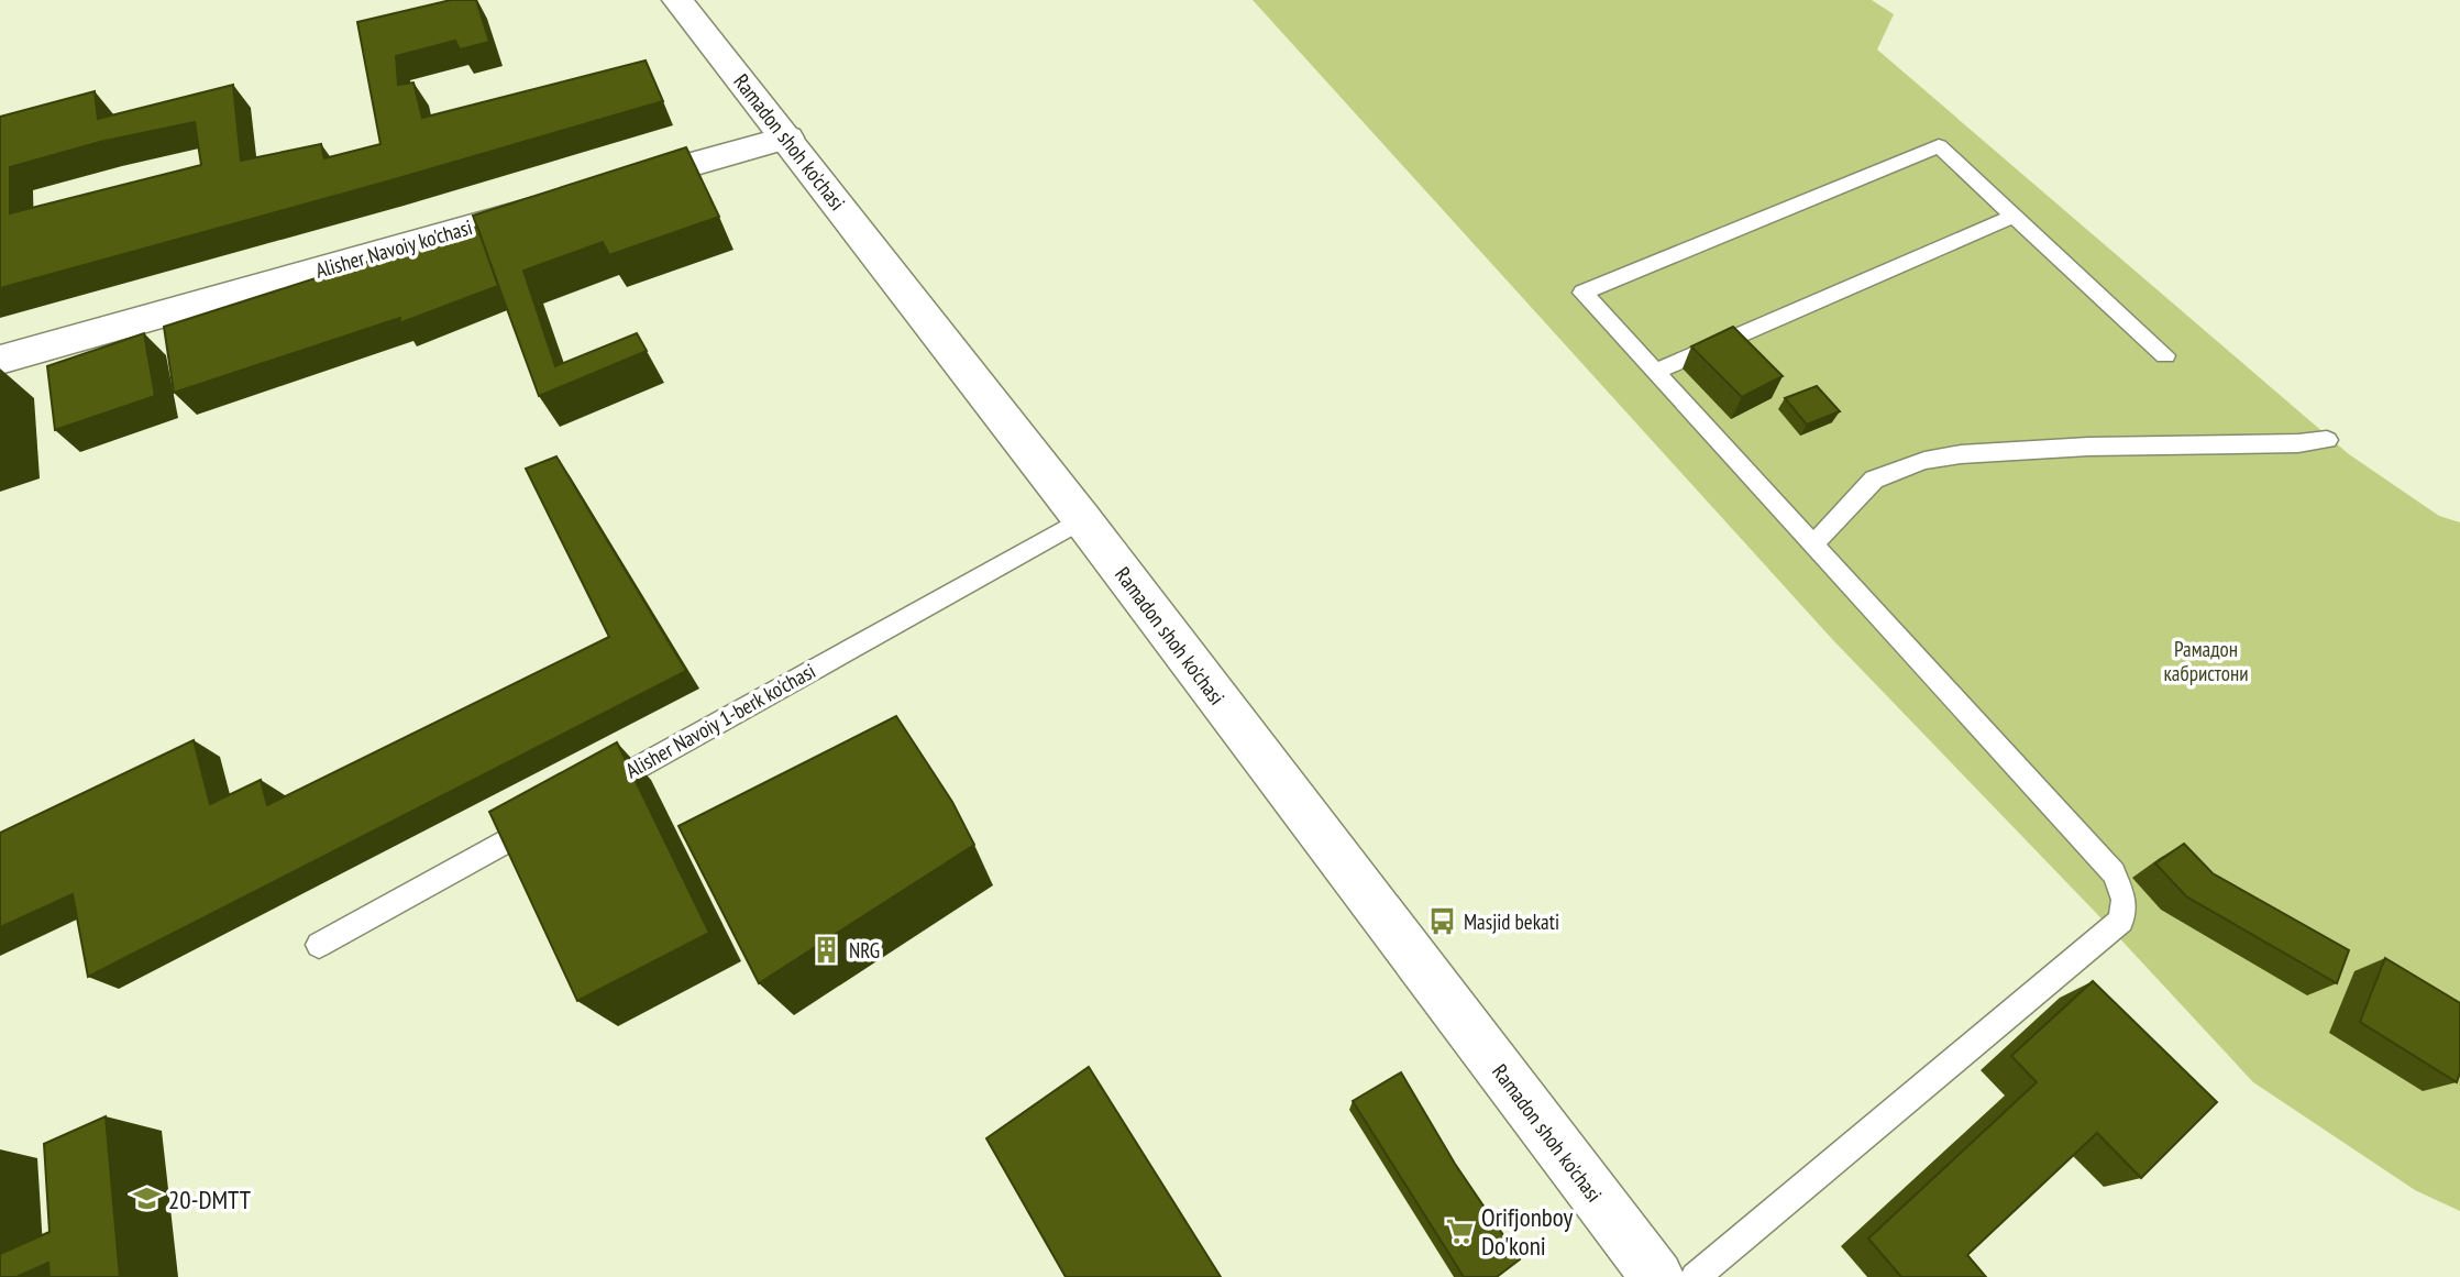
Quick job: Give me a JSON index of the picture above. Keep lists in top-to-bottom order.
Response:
{
  "streets": {
    "main road": ["Ramadon shoh ko'chasi", "Alisher Navoiy ko'chasi"],
    "lane": ["Alisher Navoiy 1-berk ko'chasi"]
  },
  "crossings": [
    ["Ramadon shoh ko'chasi", "Alisher Navoiy 1-berk ko'chasi"]
  ],
  "parks": ["Рамадон кабристони"],
  "places": {
    "bus stop": ["Masjid bekati"],
    "building": ["NRG"],
    "school or university": ["20-DMTT"],
    "supermarket": ["Orifjonboy Do'koni"]
  }
}
